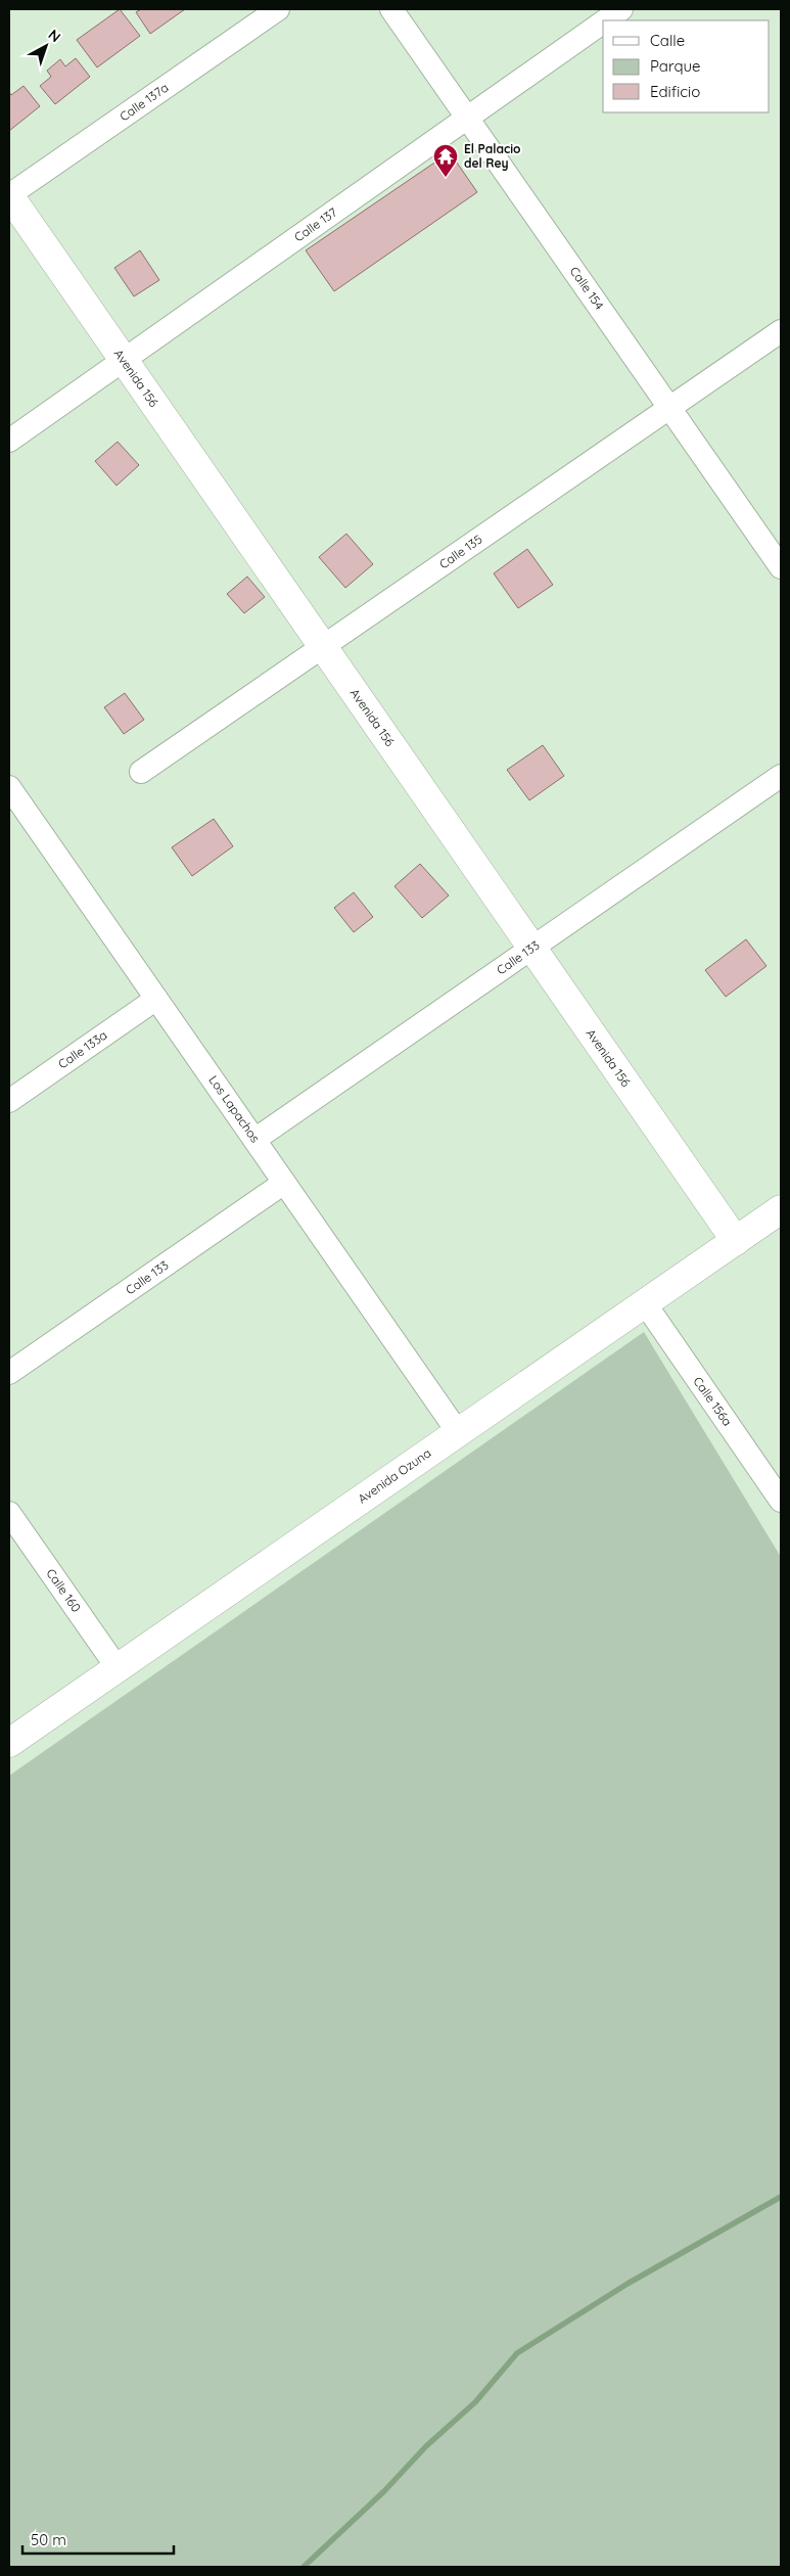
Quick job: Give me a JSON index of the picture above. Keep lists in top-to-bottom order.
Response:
{
  "streets": {
    "main road": ["Avenida 156", "Avenida Ozuna"],
    "street": [
      "Calle 137a",
      "Calle 137",
      "Calle 154",
      "Calle 135",
      "Calle 133",
      "Calle 133a",
      "Los Lapachos",
      "Calle 156a",
      "Calle 160"
    ]
  },
  "crossings": [
    ["Calle 137a", "Avenida 156"],
    ["Calle 137", "Calle 154"],
    ["Calle 137", "Avenida 156"],
    ["Calle 154", "Calle 135"],
    ["Avenida 156", "Calle 135"],
    ["Avenida 156", "Calle 133"],
    ["Avenida 156", "Avenida Ozuna"],
    ["Calle 133", "Los Lapachos"],
    ["Calle 133a", "Los Lapachos"],
    ["Los Lapachos", "Avenida Ozuna"],
    ["Calle 156a", "Avenida Ozuna"],
    ["Avenida Ozuna", "Calle 160"]
  ],
  "places": {
    "temple": ["El Palacio del Rey"]
  },
  "legend": ["Calle", "Parque", "Edificio"],
  "scale_bar": "50 m",
  "north": "top right"
}
